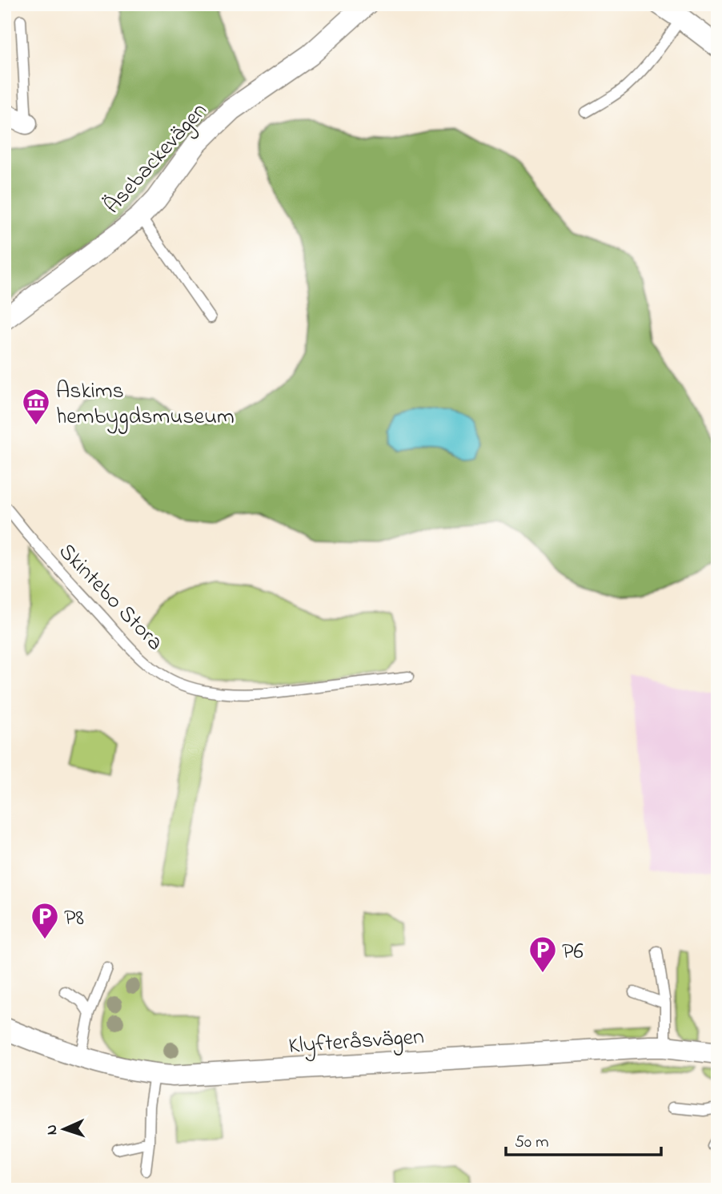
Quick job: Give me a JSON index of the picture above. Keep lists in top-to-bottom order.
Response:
{
  "streets": {
    "street": ["Äsebackevägen", "Klyfteråsvägen"],
    "lane": ["Skintebo Stora"]
  },
  "places": {
    "museum": ["Askims hembygdsmuseum"],
    "parking": ["P8", "P6"]
  },
  "scale_bar": "50 m",
  "north": "left"
}
